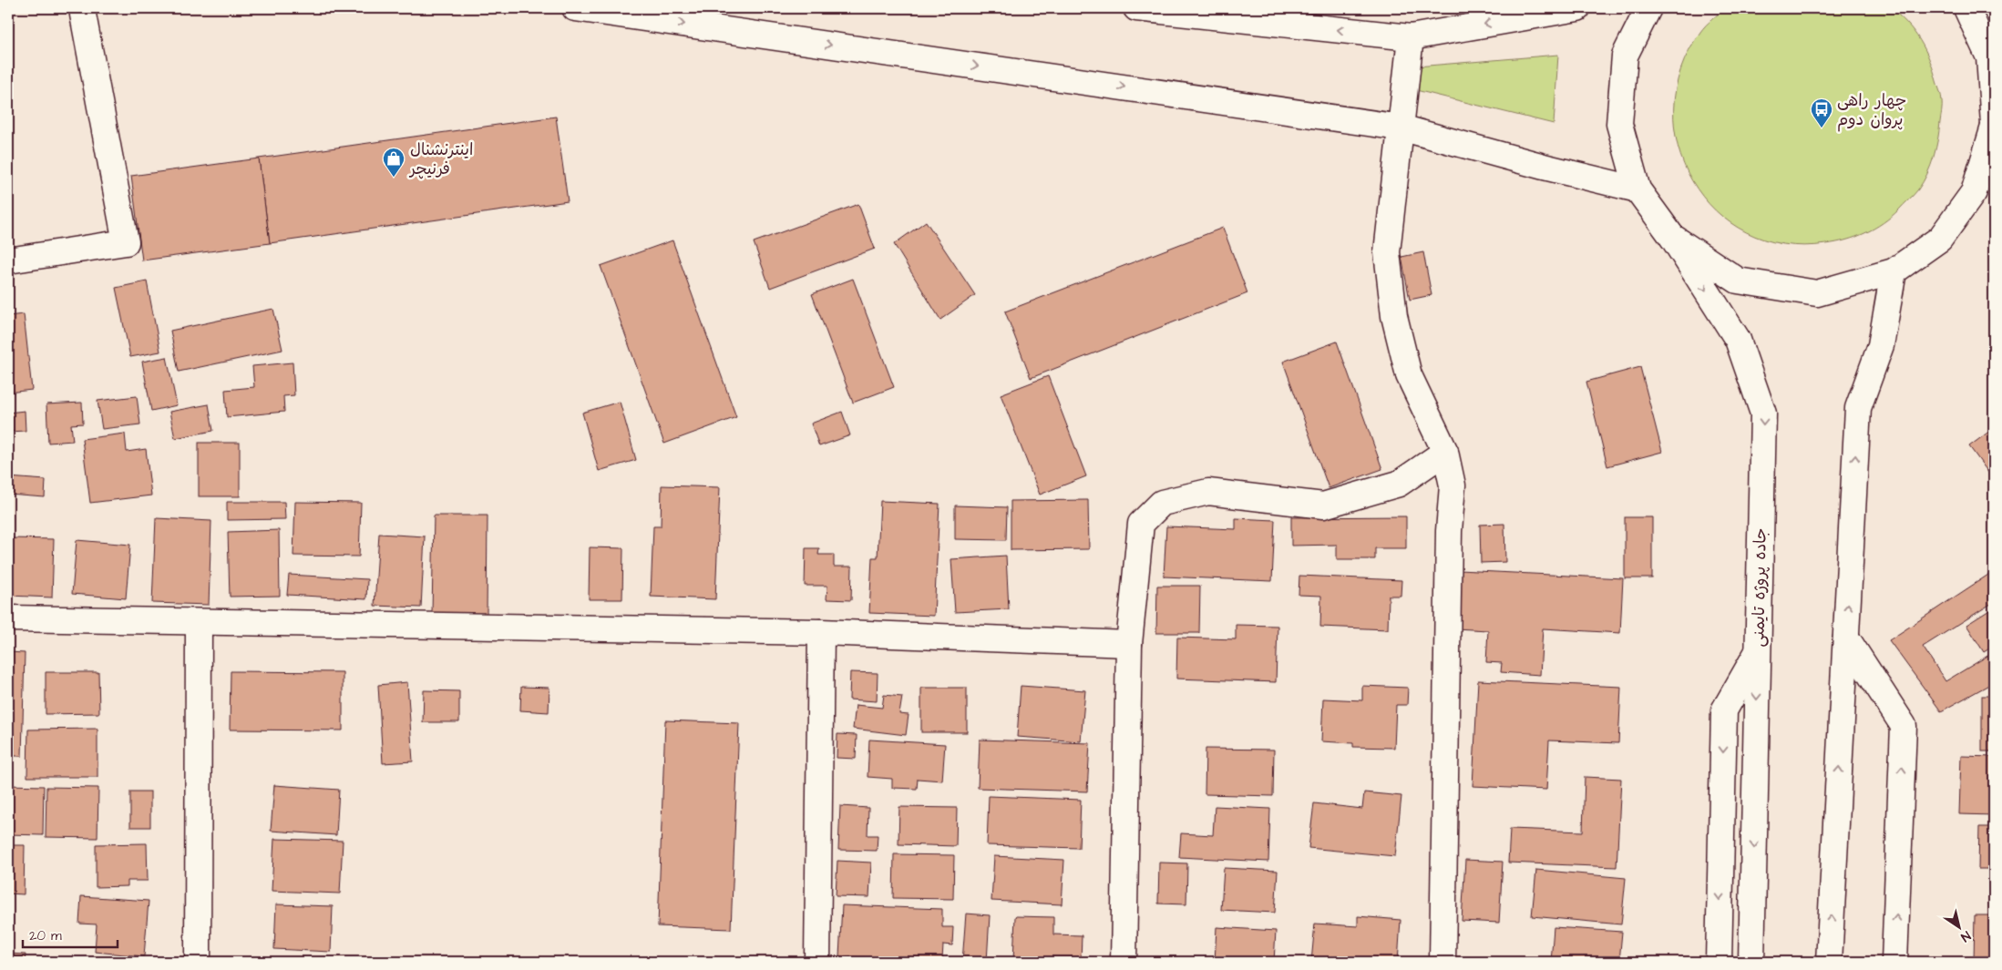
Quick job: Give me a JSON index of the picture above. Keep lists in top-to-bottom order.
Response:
{
  "streets": {
    "main road": ["جاده پروژه تایمنی"]
  },
  "places": {
    "bus stop": ["چهار راهی پروان دوم"],
    "shop": ["اینترنشنال فرنیچر"]
  },
  "scale_bar": "20 m",
  "north": "bottom right"
}
